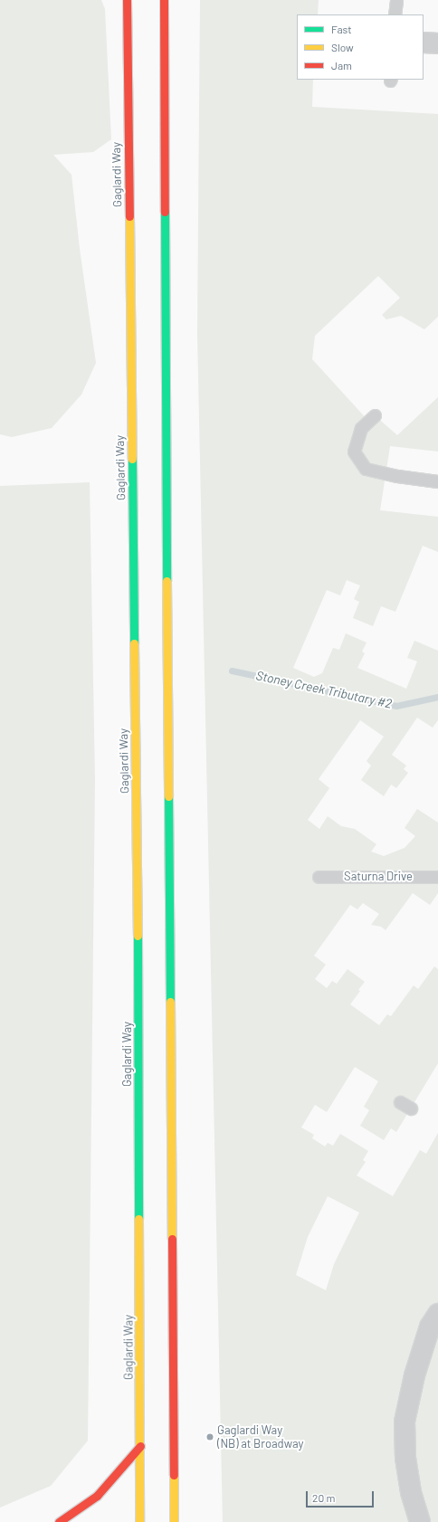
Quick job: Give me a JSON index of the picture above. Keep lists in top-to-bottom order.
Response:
{
  "streets": {
    "main road": ["Gaglardi Way"],
    "lane": ["Saturna Drive"]
  },
  "water": ["Stoney Creek Tributary #2"],
  "places": ["Gaglardi Way (NB) at Broadway"],
  "legend": ["Fast", "Slow", "Jam"],
  "scale_bar": "20 m"
}
